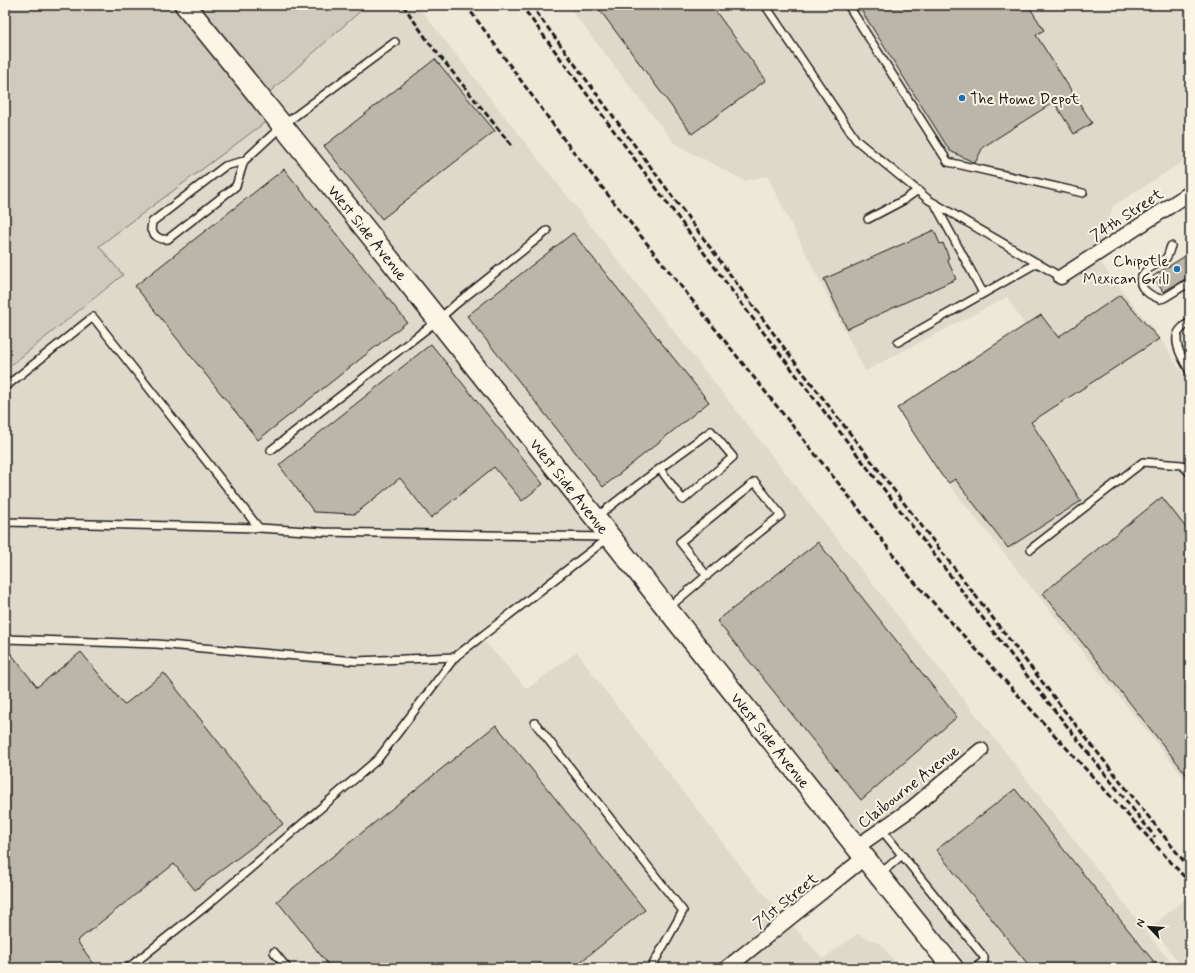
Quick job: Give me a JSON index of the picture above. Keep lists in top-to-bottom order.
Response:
{
  "streets": {
    "street": [
      "74th Street",
      "West Side Avenue",
      "Claibourne Avenue",
      "71st Street"
    ]
  },
  "crossings": [
    ["West Side Avenue", "Claibourne Avenue"],
    ["West Side Avenue", "71st Street"],
    ["Claibourne Avenue", "71st Street"]
  ],
  "places": ["The Home Depot", "Chipotle Mexican Grill"],
  "north": "top left"
}
